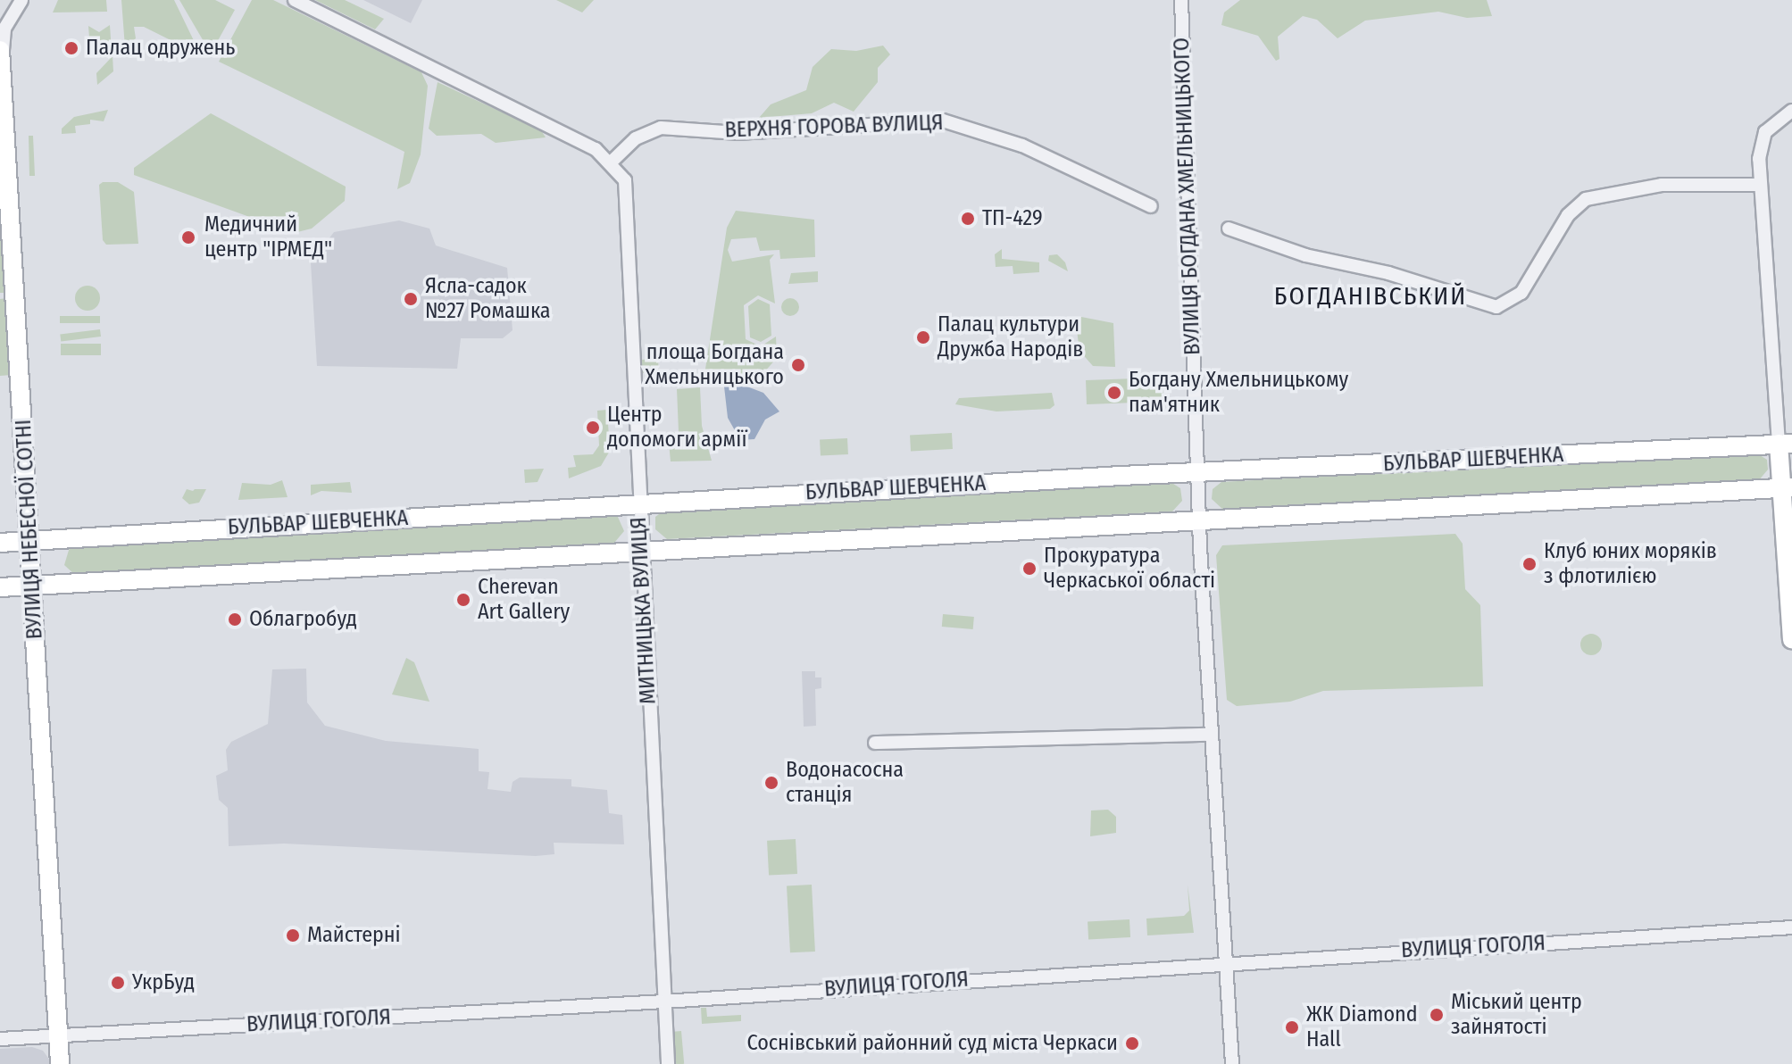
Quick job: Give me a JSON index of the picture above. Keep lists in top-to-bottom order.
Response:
{
  "streets": {
    "main road": ["БУЛЬВАР ШЕВЧЕНКА", "ВУЛИЦЯ НЕБЕСНОЇ СОТНІ"],
    "street": [
      "ВЕРХНЯ ГОРОВА ВУЛИЦЯ",
      "ВУЛИЦЯ БОГДАНА ХМЕЛЬНИЦЬКОГО",
      "МИТНИЦЬКА ВУЛИЦЯ",
      "ВУЛИЦЯ ГОГОЛЯ"
    ]
  },
  "crossings": [
    ["ВЕРХНЯ ГОРОВА ВУЛИЦЯ", "МИТНИЦЬКА ВУЛИЦЯ"],
    ["ВУЛИЦЯ БОГДАНА ХМЕЛЬНИЦЬКОГО", "БУЛЬВАР ШЕВЧЕНКА"],
    ["ВУЛИЦЯ БОГДАНА ХМЕЛЬНИЦЬКОГО", "ВУЛИЦЯ ГОГОЛЯ"],
    ["БУЛЬВАР ШЕВЧЕНКА", "ВУЛИЦЯ НЕБЕСНОЇ СОТНІ"],
    ["БУЛЬВАР ШЕВЧЕНКА", "МИТНИЦЬКА ВУЛИЦЯ"],
    ["ВУЛИЦЯ НЕБЕСНОЇ СОТНІ", "ВУЛИЦЯ ГОГОЛЯ"],
    ["МИТНИЦЬКА ВУЛИЦЯ", "ВУЛИЦЯ ГОГОЛЯ"]
  ],
  "districts": ["БОГДАНІВСЬКИЙ"],
  "places": [
    "Палац одружень",
    "ТП-429",
    "Медичний центр \"ІРМЕД\"",
    "Ясла-садок №27 Ромашка",
    "Палац культури Дружба Народів",
    "площа Богдана Хмельницького",
    "Богдану Хмельницькому пам'ятник",
    "Центр допомоги армії",
    "Клуб юних моряків з флотилією",
    "Прокуратура Черкаської області",
    "Cherevan Art Gallery",
    "Облагробуд",
    "Водонасосна станція",
    "Майстерні",
    "УкрБуд",
    "Міський центр зайнятості",
    "ЖК Diamond Hall",
    "Соснівський районний суд міста Черкаси"
  ]
}
